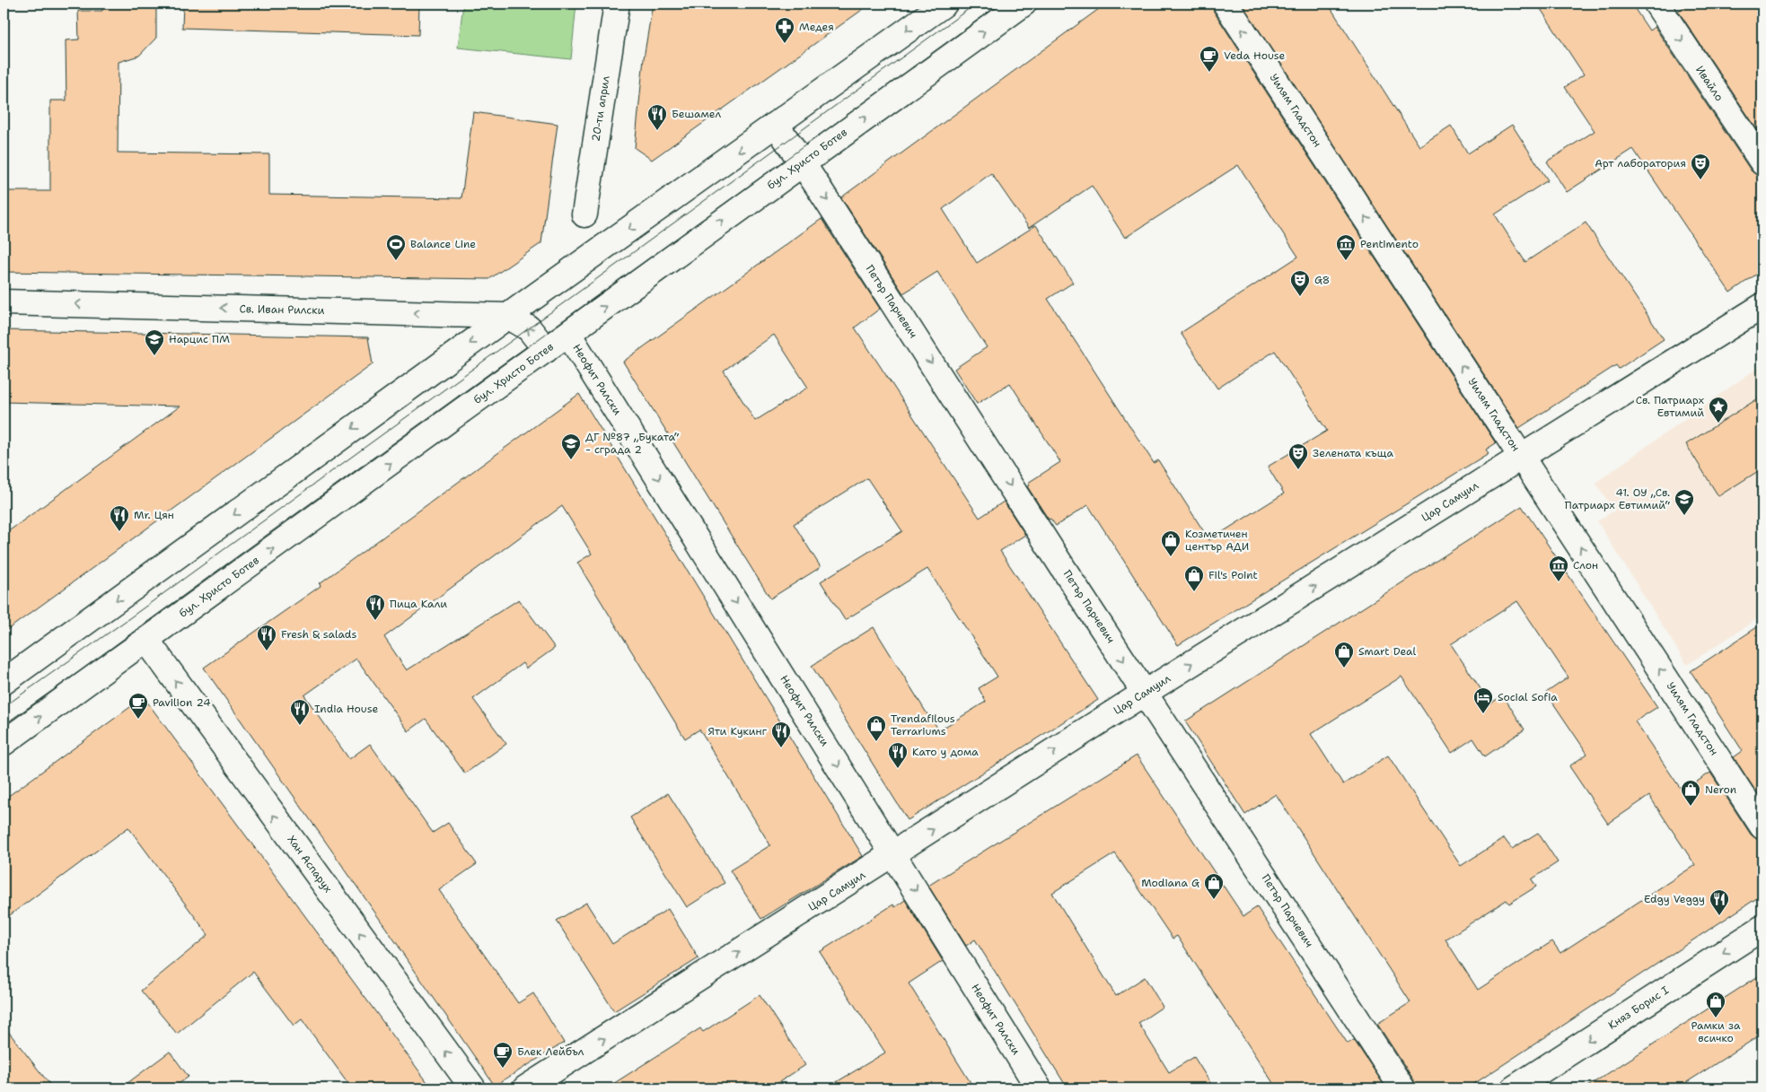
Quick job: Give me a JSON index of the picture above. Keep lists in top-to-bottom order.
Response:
{
  "streets": {
    "street": [
      "Ивайло",
      "20-ти април",
      "Уилям Гладстон",
      "бул. Христо Ботев",
      "Петър Парчевич",
      "Св. Иван Рилски",
      "Неофит Рилски",
      "Цар Самуил",
      "Хан Аспарух",
      "Княз Борис I"
    ]
  },
  "crossings": [
    ["Уилям Гладстон", "Цар Самуил"],
    ["бул. Христо Ботев", "Петър Парчевич"],
    ["бул. Христо Ботев", "Св. Иван Рилски"],
    ["бул. Христо Ботев", "Неофит Рилски"],
    ["бул. Христо Ботев", "Хан Аспарух"],
    ["Петър Парчевич", "Цар Самуил"],
    ["Неофит Рилски", "Цар Самуил"]
  ],
  "one_way": [
    "Ивайло",
    "Уилям Гладстон",
    "Петър Парчевич",
    "Св. Иван Рилски",
    "Неофит Рилски",
    "Цар Самуил",
    "Хан Аспарух",
    "Княз Борис I"
  ],
  "places": {
    "pharmacy": ["Медея"],
    "cafe": ["Veda House", "Pavilion 24", "Блек Лейбъл"],
    "restaurant": [
      "Бешамел",
      "Mr. Цян",
      "Пица Кали",
      "Fresh & salads",
      "India House",
      "Яти Кукинг",
      "Като у дома",
      "Edgy Veggy"
    ],
    "theatre": ["Арт лаборатория", "G8", "Зелената къща"],
    "sports": ["Balance Line"],
    "museum": ["Pentimento", "Слон"],
    "school or university": ["Нарцис ПМ", "ДГ №87 „Буката“ - сграда 2", "41. ОУ „Св. Патриарх Евтимий“"],
    "place": ["Св. Патриарх Евтимий"],
    "shop": [
      "Козметичен център АДИ",
      "Fil's Point",
      "Smart Deal",
      "Trendafilous Terrariums",
      "Neron",
      "Modiana G",
      "Рамки за всичко"
    ],
    "hotel": ["Social Sofia"]
  }
}
